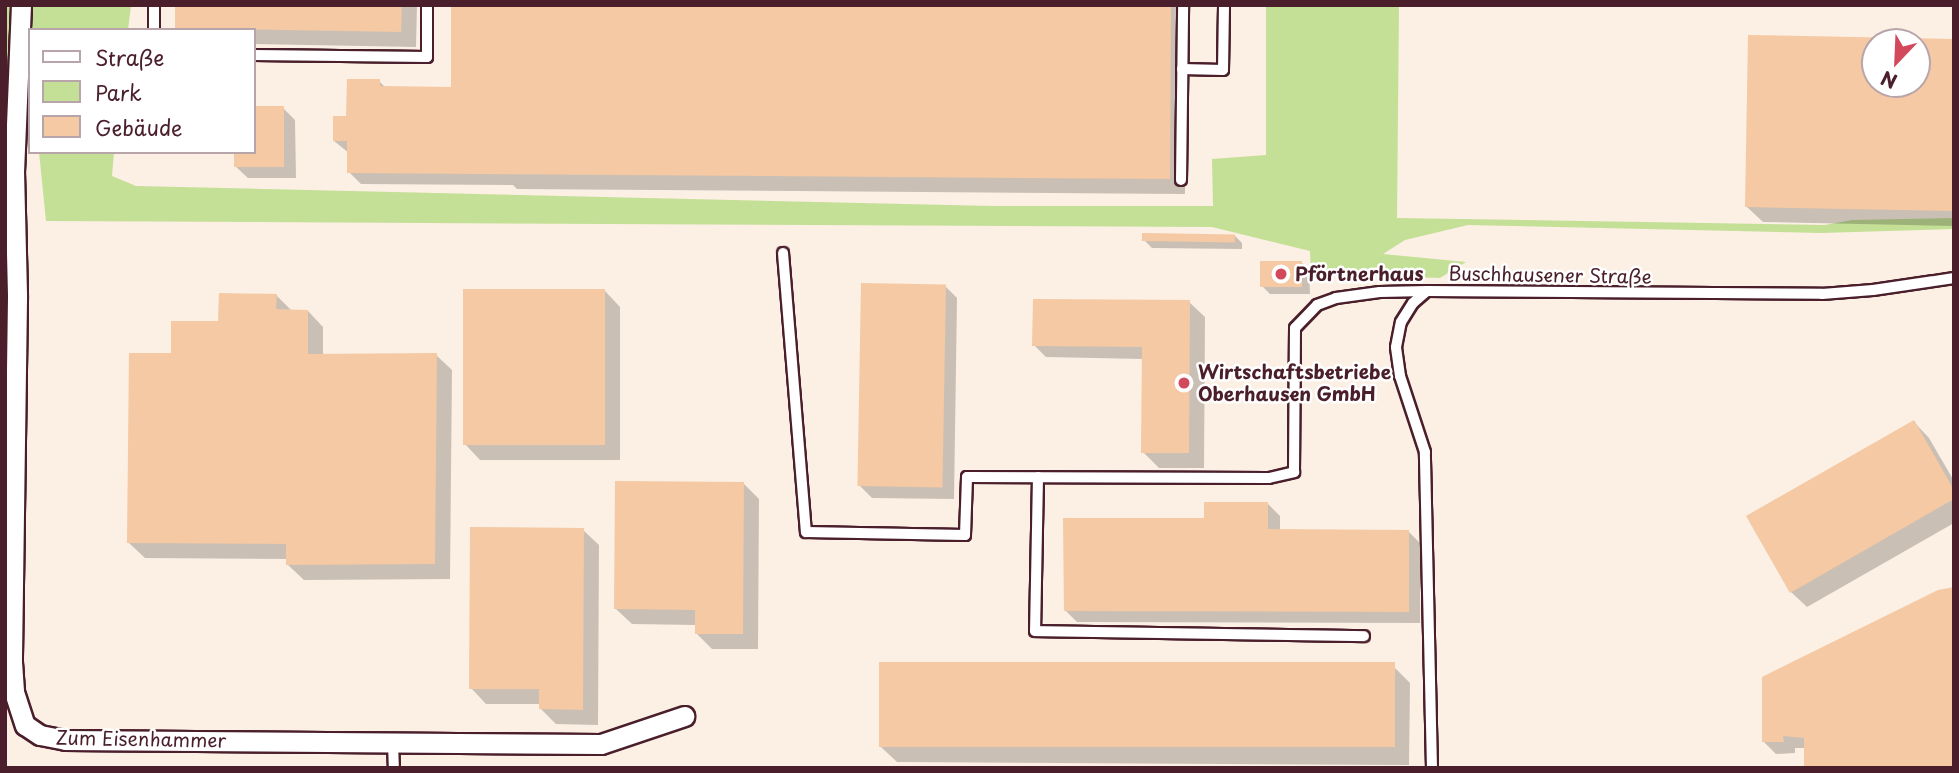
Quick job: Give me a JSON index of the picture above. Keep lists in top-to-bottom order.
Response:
{
  "streets": {
    "street": ["Zum Eisenhammer"],
    "lane": ["Buschhausener Straße"]
  },
  "places": ["Pförtnerhaus", "Wirtschaftsbetriebe Oberhausen GmbH"],
  "legend": ["Straße", "Park", "Gebäude"],
  "north": "bottom left"
}
